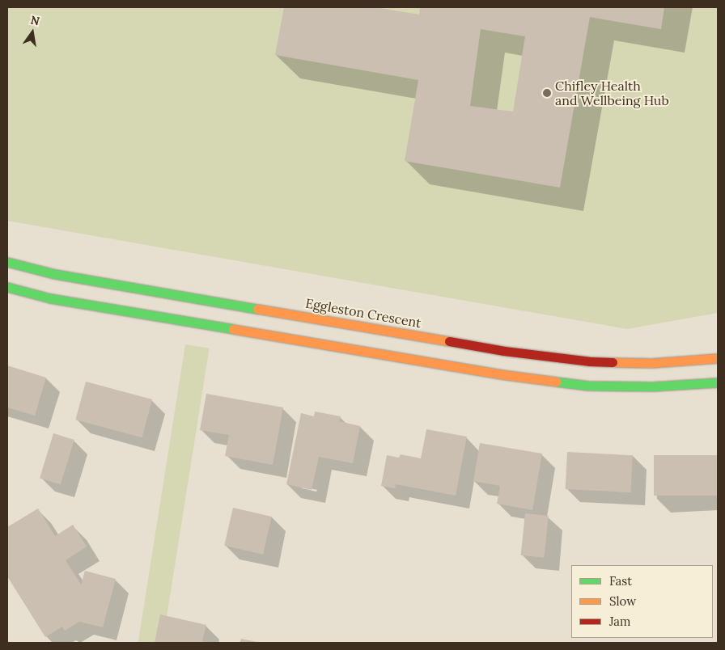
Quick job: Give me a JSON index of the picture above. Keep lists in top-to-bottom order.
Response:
{
  "streets": {
    "street": ["Eggleston Crescent"]
  },
  "places": ["Chifley Health and Wellbeing Hub"],
  "legend": ["Fast", "Slow", "Jam"],
  "north": "top"
}
